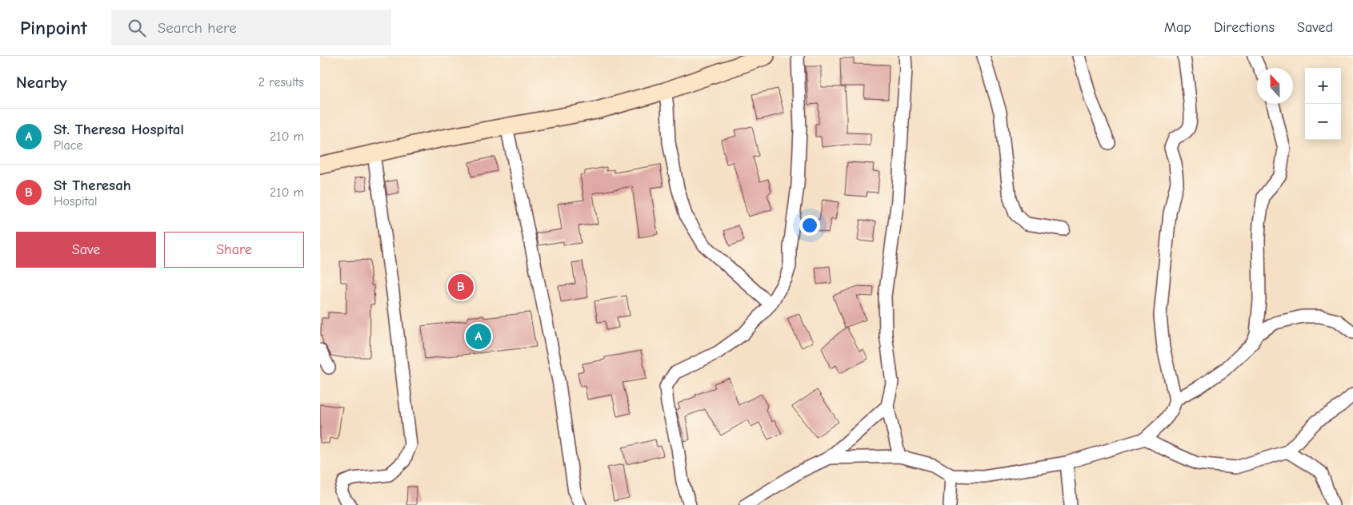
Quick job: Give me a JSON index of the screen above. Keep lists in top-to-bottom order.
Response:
{
  "north": "top",
  "page": {
    "header": "Pinpoint",
    "search": "Search here",
    "nav": ["Map", "Directions", "Saved"],
    "heading": ["Nearby", "2 results"],
    "map_buttons": ["+", "−"],
    "list": [
      {
        "mark": "A",
        "name": "St. Theresa Hospital",
        "note": "Place",
        "value": "210 m"
      },
      {
        "mark": "B",
        "name": "St Theresah",
        "note": "Hospital",
        "value": "210 m"
      }
    ],
    "buttons": ["Save", "Share"],
    "pins": ["B", "A"]
  }
}
